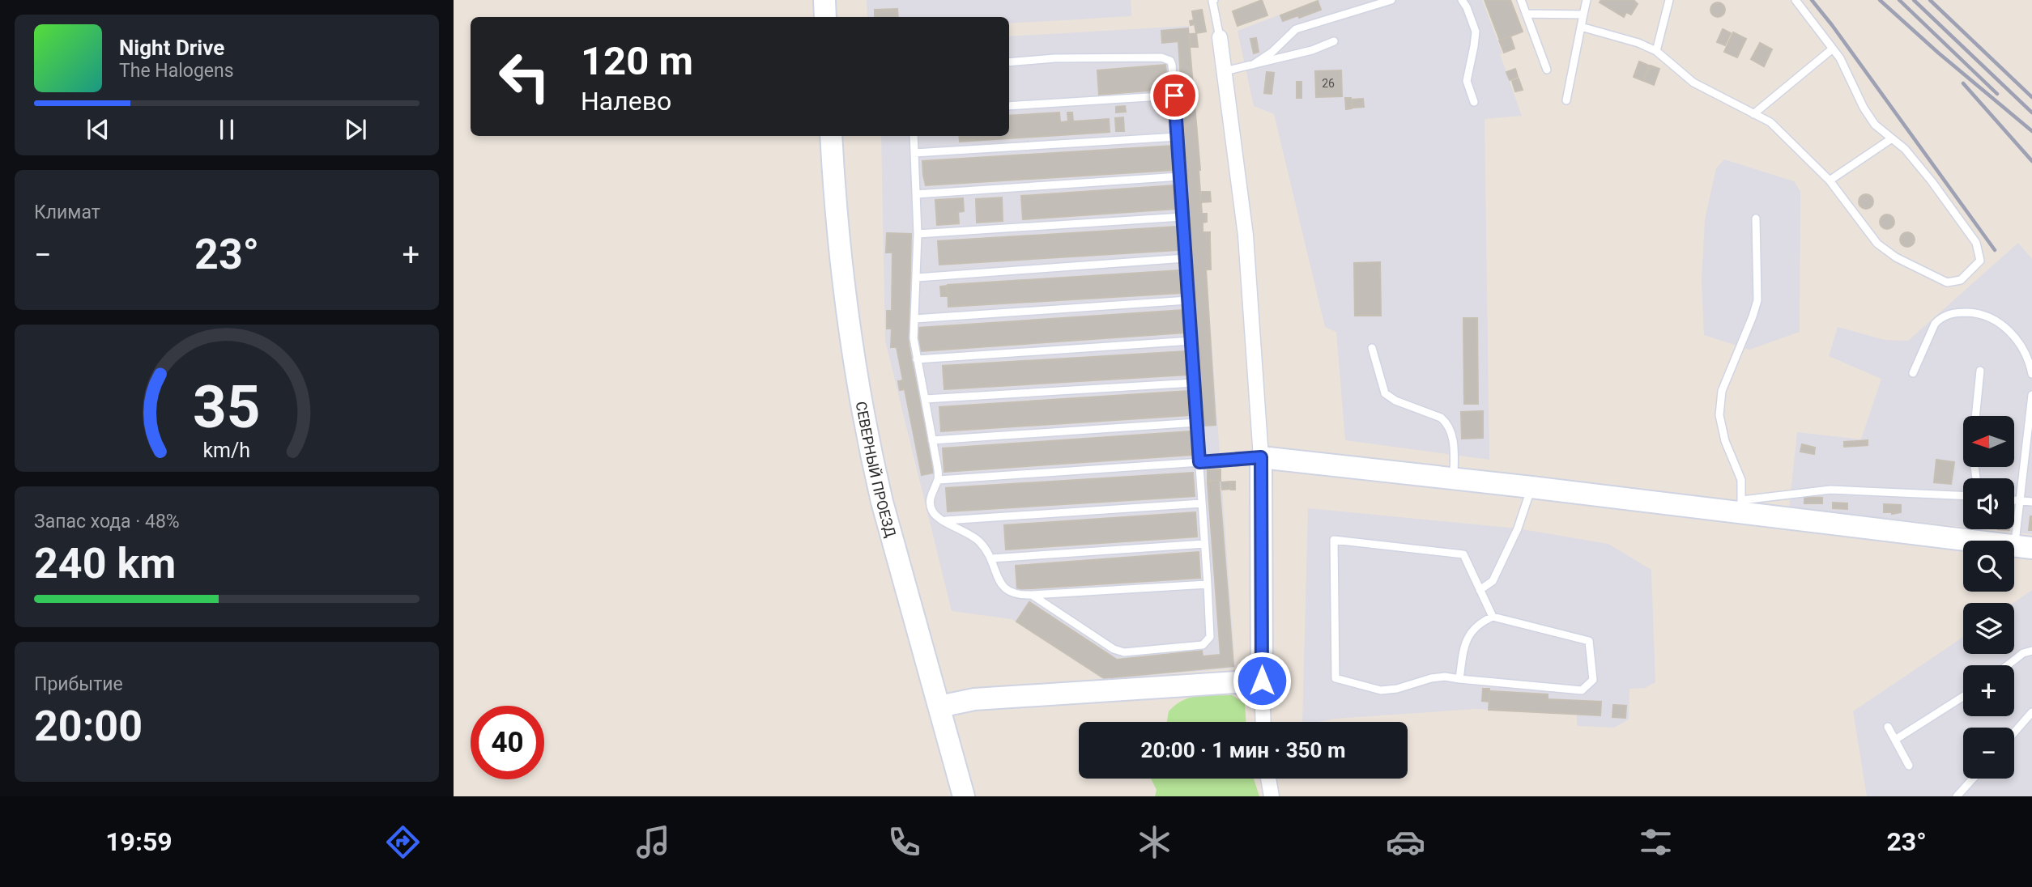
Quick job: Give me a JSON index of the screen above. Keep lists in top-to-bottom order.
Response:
{
  "streets": {
    "street": ["СЕВЕРНЫЙ ПРОЕЗД"]
  },
  "house_numbers": ["26"],
  "north": "left",
  "page": {
    "turn": ["120 m", "Налево"],
    "song": ["Night Drive", "The Halogens"],
    "tile": [
      "Климат",
      ["Запас хода · 48%", "240 km"],
      ["Прибытие", "20:00"]
    ],
    "heat": ["−", "23°", "+"],
    "map_buttons": ["+", "−"],
    "limit": "40",
    "trip": "20:00 · 1 мин · 350 m",
    "tabs": ["19:59", "23°"],
    "gauge": ["35", "km/h"]
  }
}
